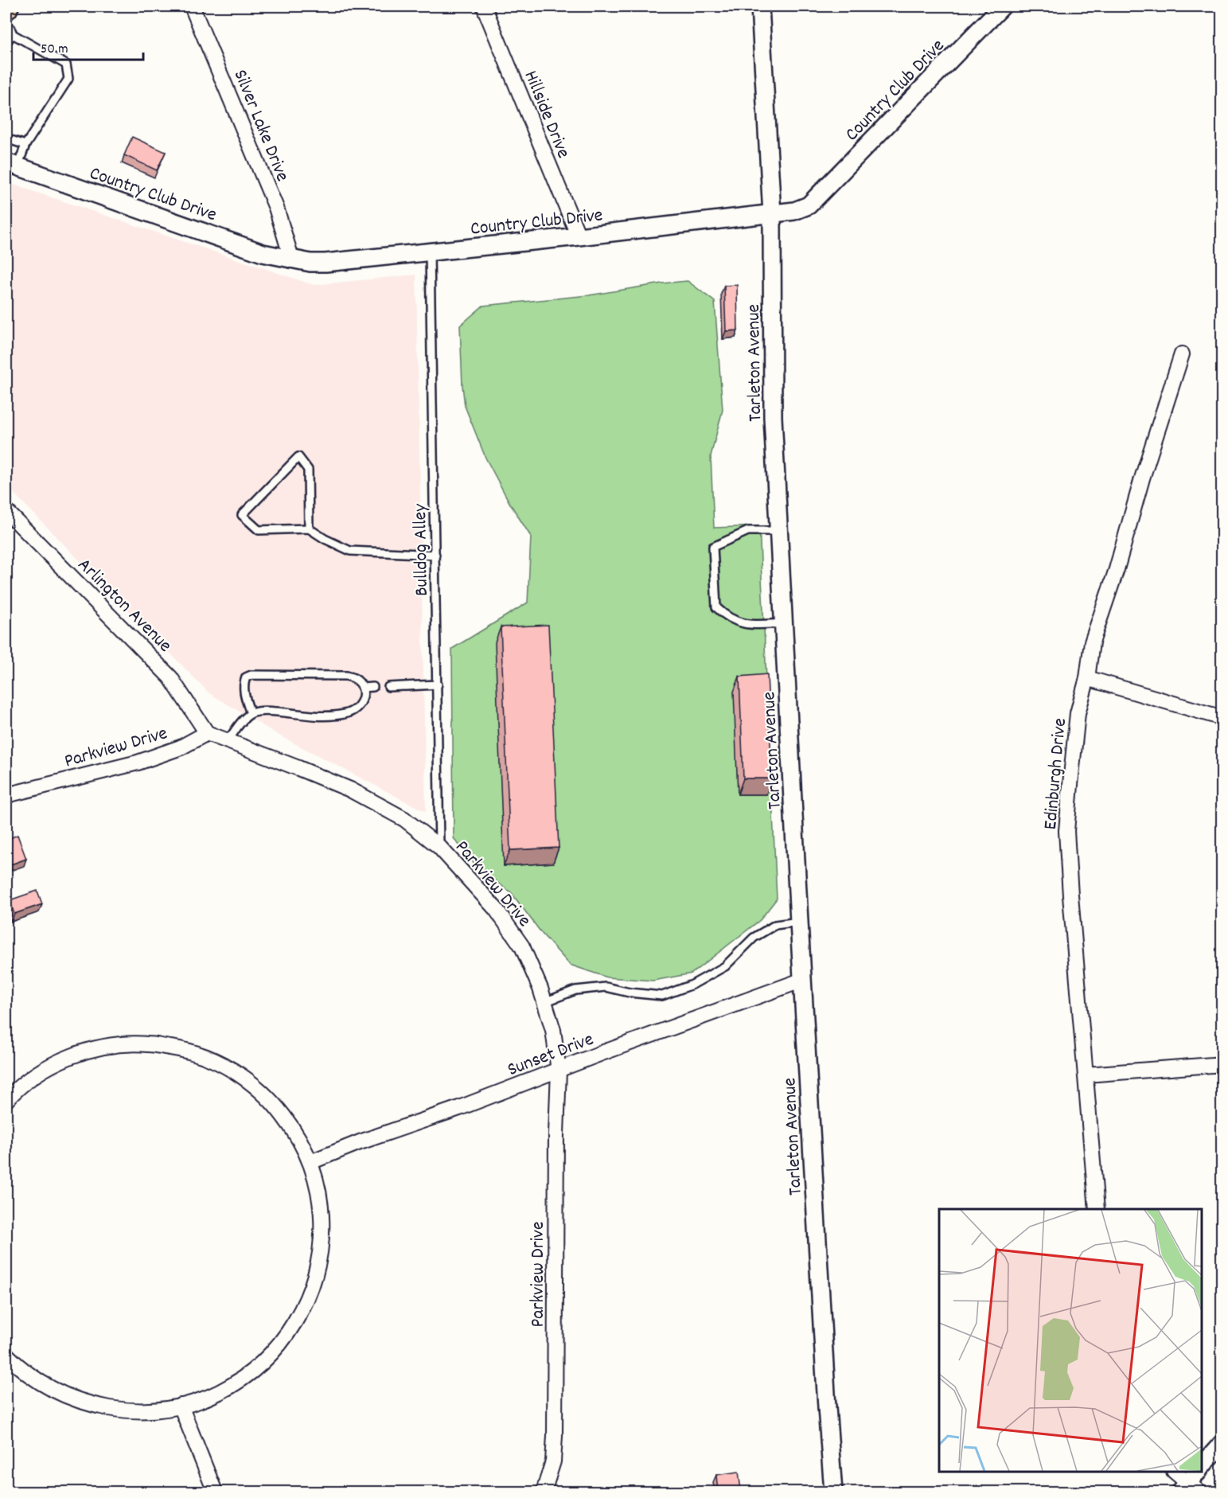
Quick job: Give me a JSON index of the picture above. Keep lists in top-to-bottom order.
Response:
{
  "streets": {
    "street": [
      "Country Club Drive",
      "Hillside Drive",
      "Silver Lake Drive",
      "Tarleton Avenue",
      "Arlington Avenue",
      "Parkview Drive",
      "Edinburgh Drive",
      "Sunset Drive"
    ],
    "lane": ["Bulldog Alley"]
  },
  "crossings": [
    ["Country Club Drive", "Hillside Drive"],
    ["Country Club Drive", "Silver Lake Drive"],
    ["Country Club Drive", "Tarleton Avenue"],
    ["Country Club Drive", "Bulldog Alley"],
    ["Tarleton Avenue", "Sunset Drive"],
    ["Bulldog Alley", "Parkview Drive"],
    ["Arlington Avenue", "Parkview Drive"],
    ["Parkview Drive", "Sunset Drive"]
  ],
  "scale_bar": "50 m"
}
